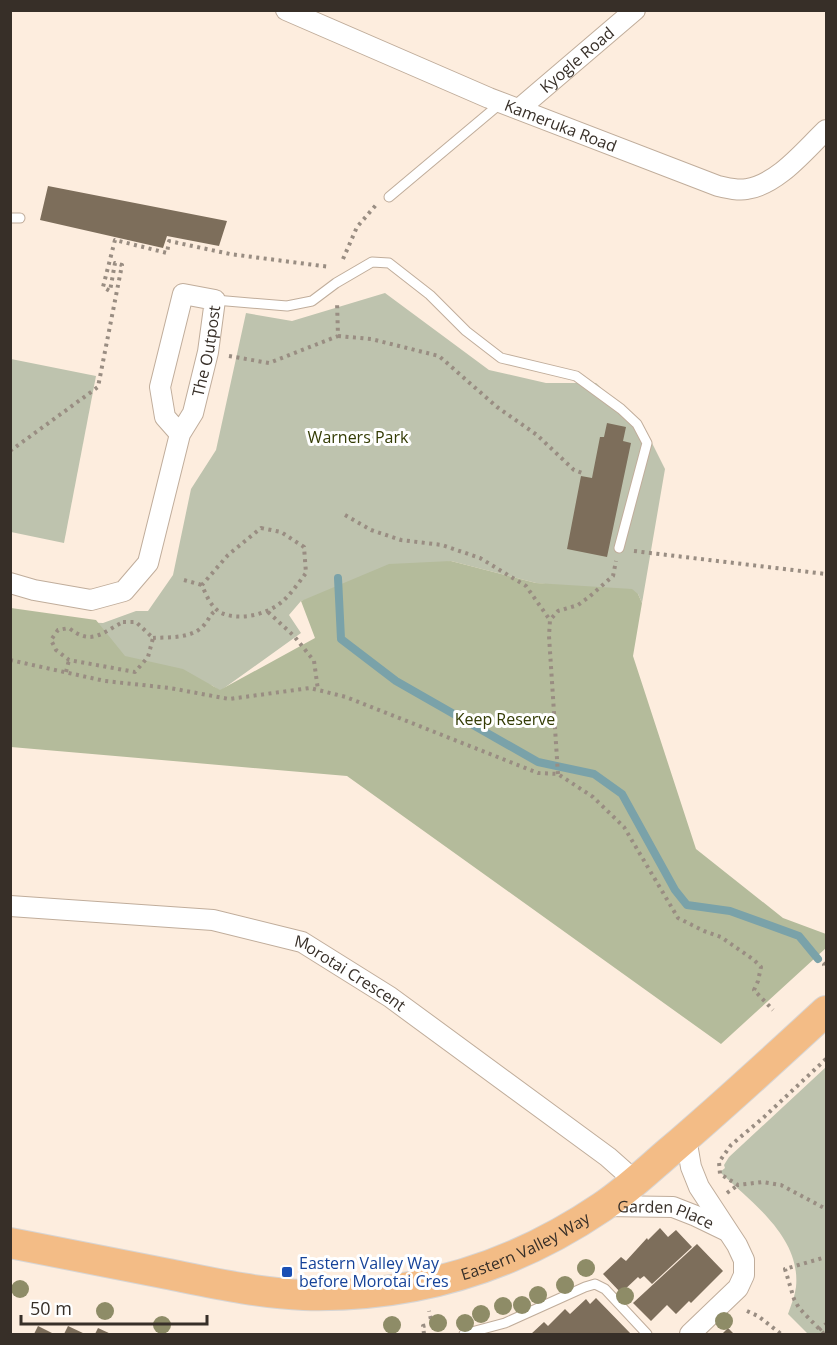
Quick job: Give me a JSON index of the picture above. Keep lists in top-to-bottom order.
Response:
{
  "streets": {
    "main road": ["Eastern Valley Way"],
    "street": [
      "Kyogle Road",
      "Kameruka Road",
      "The Outpost",
      "Morotai Crescent",
      "Garden Place"
    ]
  },
  "crossings": [
    ["Kyogle Road", "Kameruka Road"],
    ["Morotai Crescent", "Eastern Valley Way"],
    ["Garden Place", "Eastern Valley Way"]
  ],
  "parks": ["Warners Park", "Keep Reserve"],
  "places": {
    "transit": ["Eastern Valley Way before Morotai Cres"]
  },
  "scale_bar": "50 m"
}
